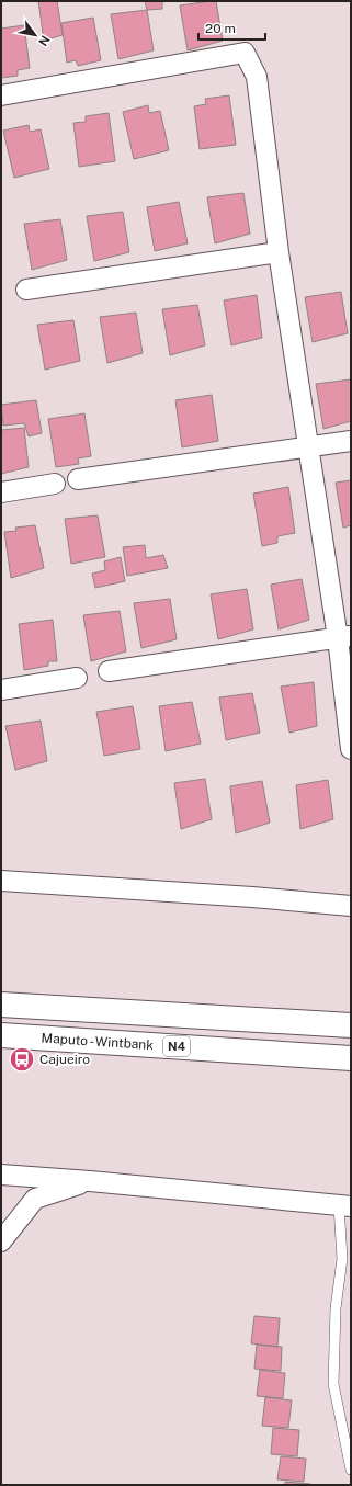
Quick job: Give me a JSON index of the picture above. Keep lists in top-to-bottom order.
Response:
{
  "streets": {
    "highway": ["Maputo - Wintbank", "N4"]
  },
  "places": {
    "bus stop": ["Cajueiro"]
  },
  "scale_bar": "20 m",
  "north": "bottom right"
}
